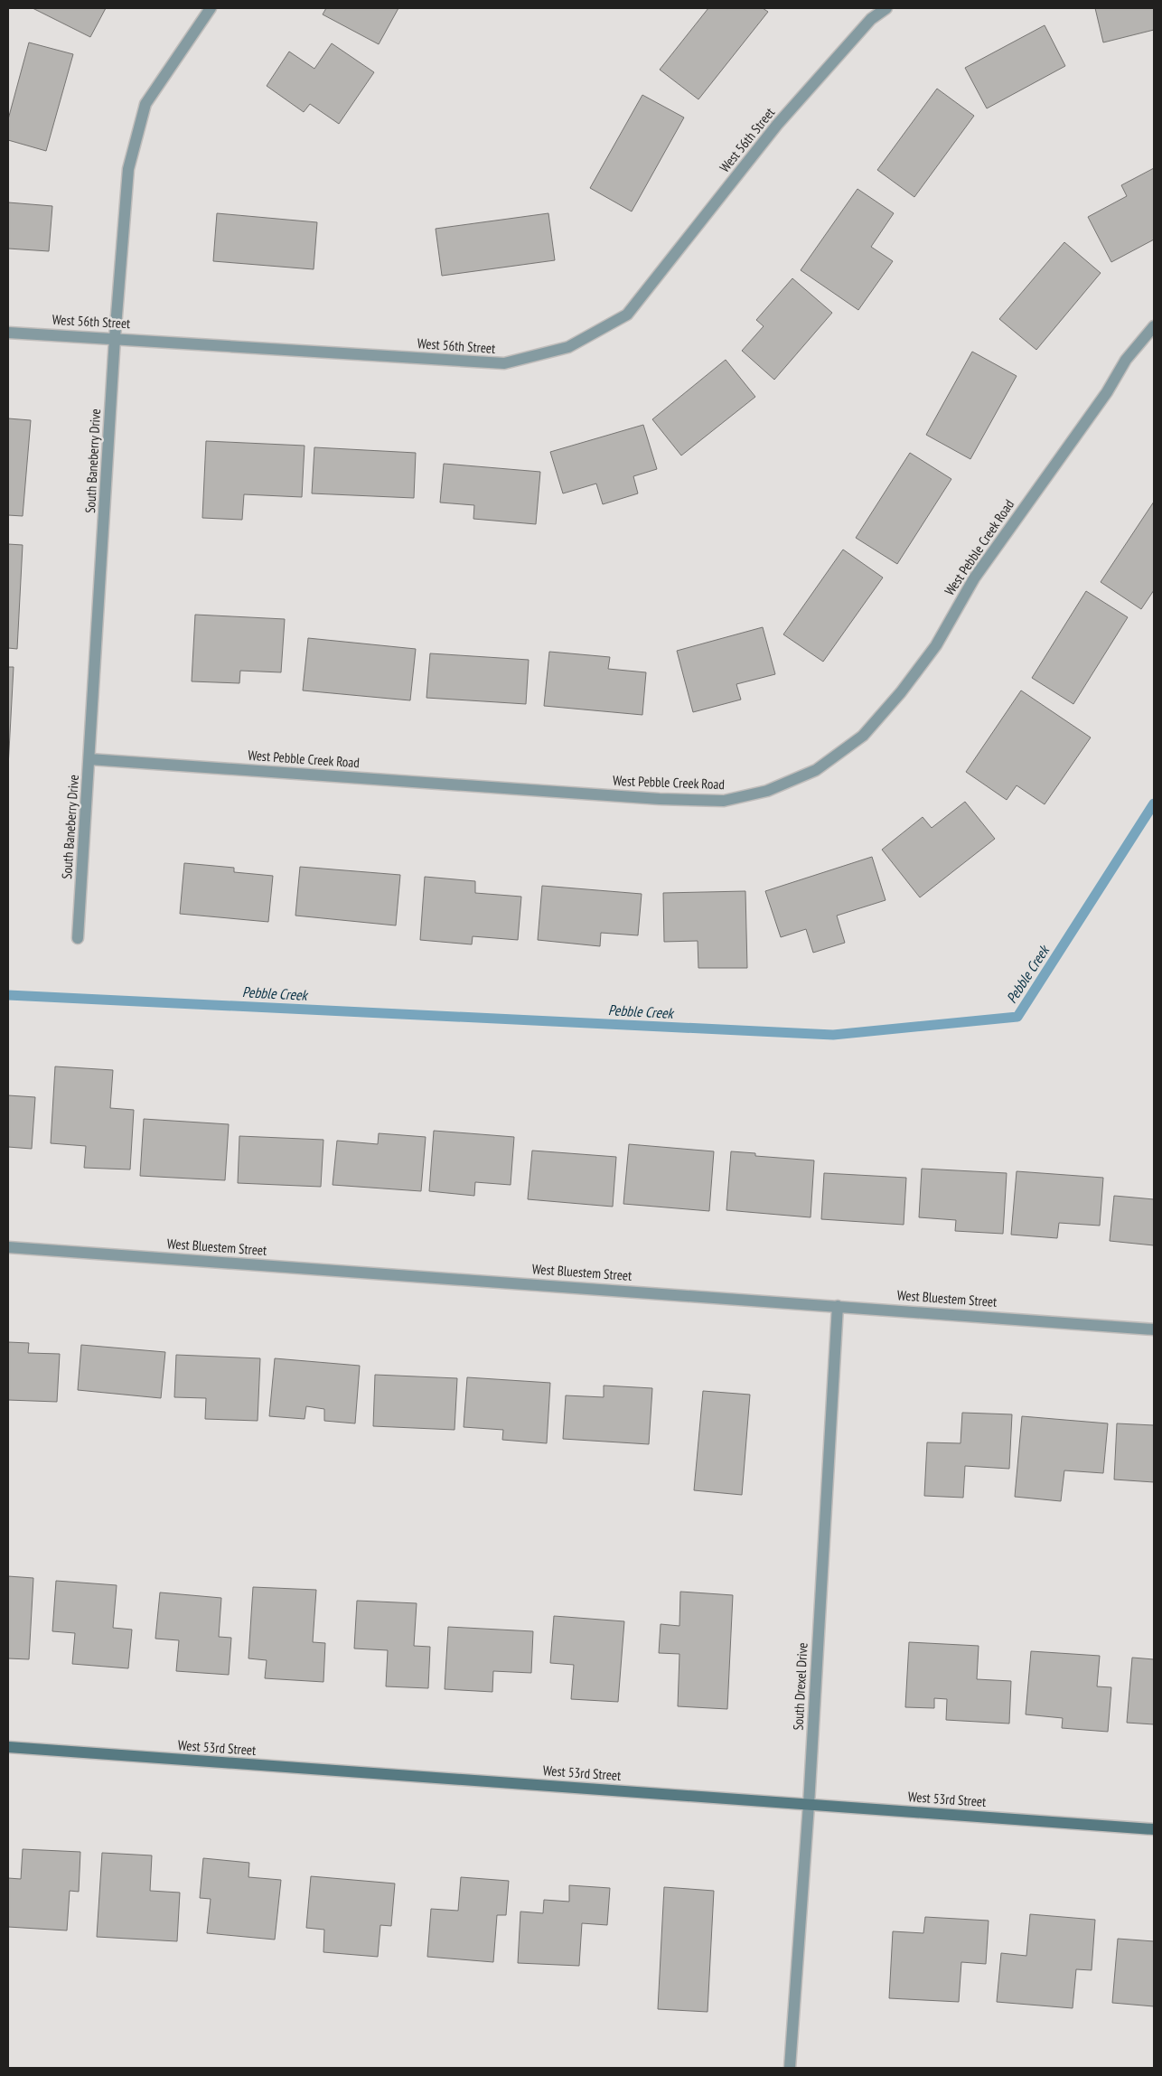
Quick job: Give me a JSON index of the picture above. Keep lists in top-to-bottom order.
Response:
{
  "streets": {
    "street": [
      "West 56th Street",
      "South Baneberry Drive",
      "West Pebble Creek Road",
      "West Bluestem Street",
      "South Drexel Drive",
      "West 53rd Street"
    ]
  },
  "crossings": [
    ["West 56th Street", "South Baneberry Drive"],
    ["South Baneberry Drive", "West Pebble Creek Road"],
    ["West Bluestem Street", "South Drexel Drive"],
    ["South Drexel Drive", "West 53rd Street"]
  ],
  "water": ["Pebble Creek"]
}
